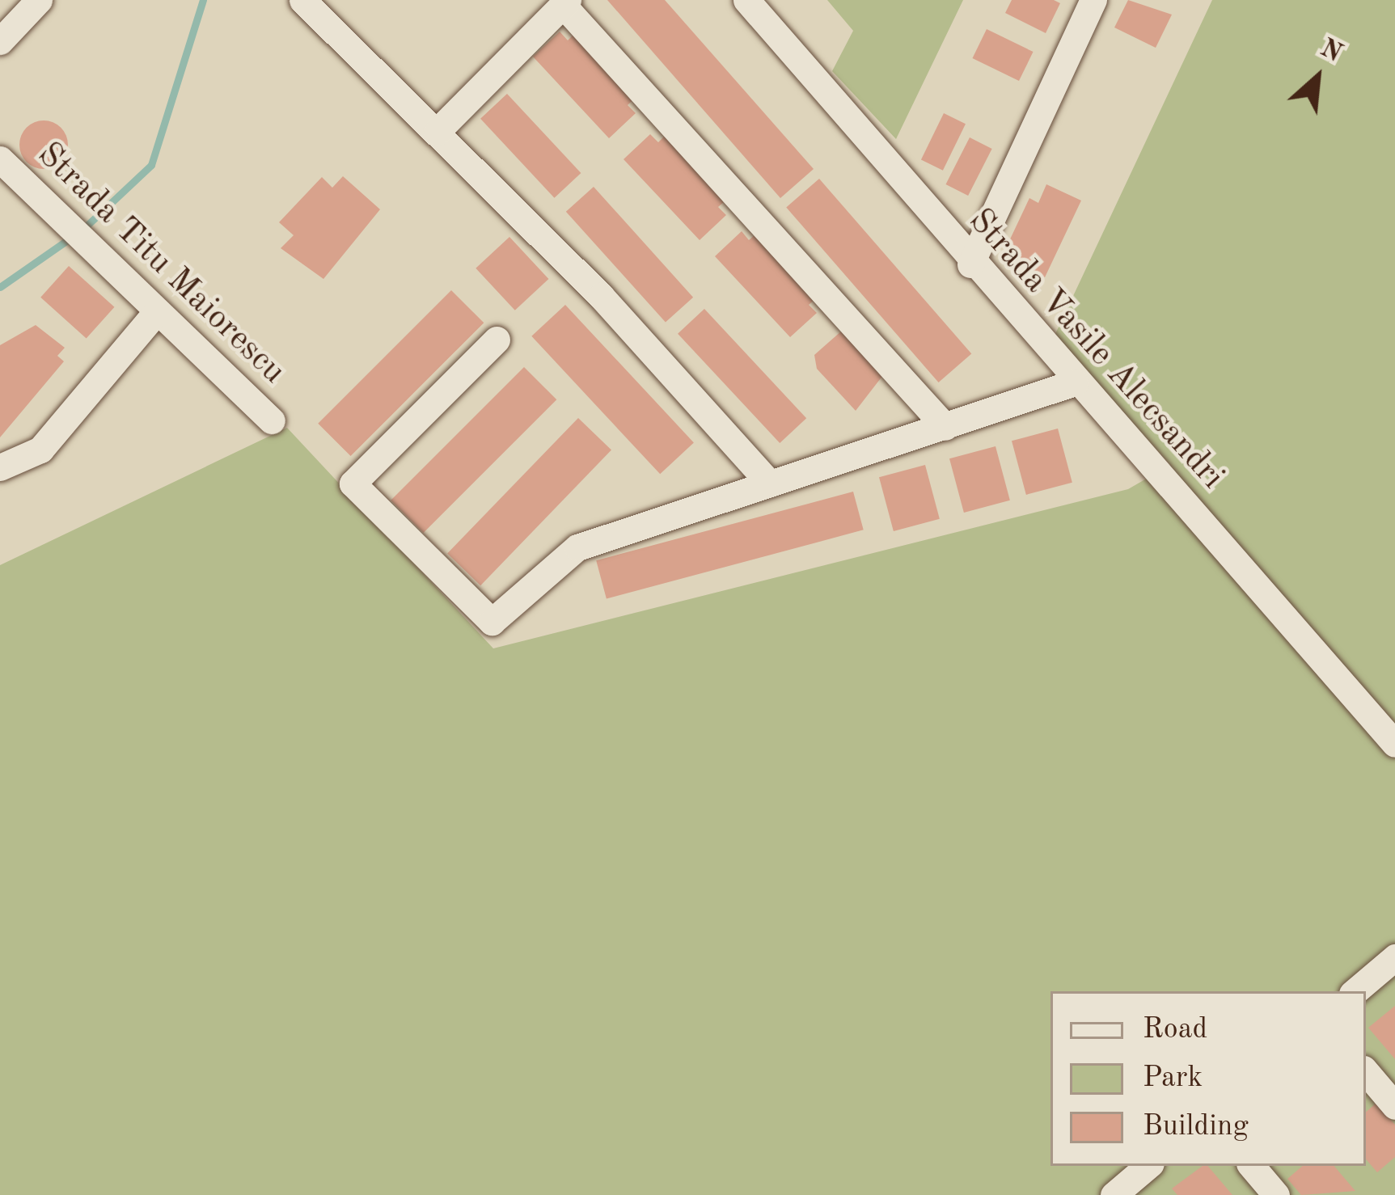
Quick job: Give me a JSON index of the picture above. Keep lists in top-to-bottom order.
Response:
{
  "streets": {
    "street": ["Strada Titu Maiorescu", "Strada Vasile Alecsandri"]
  },
  "legend": ["Road", "Park", "Building"],
  "north": "top right"
}
